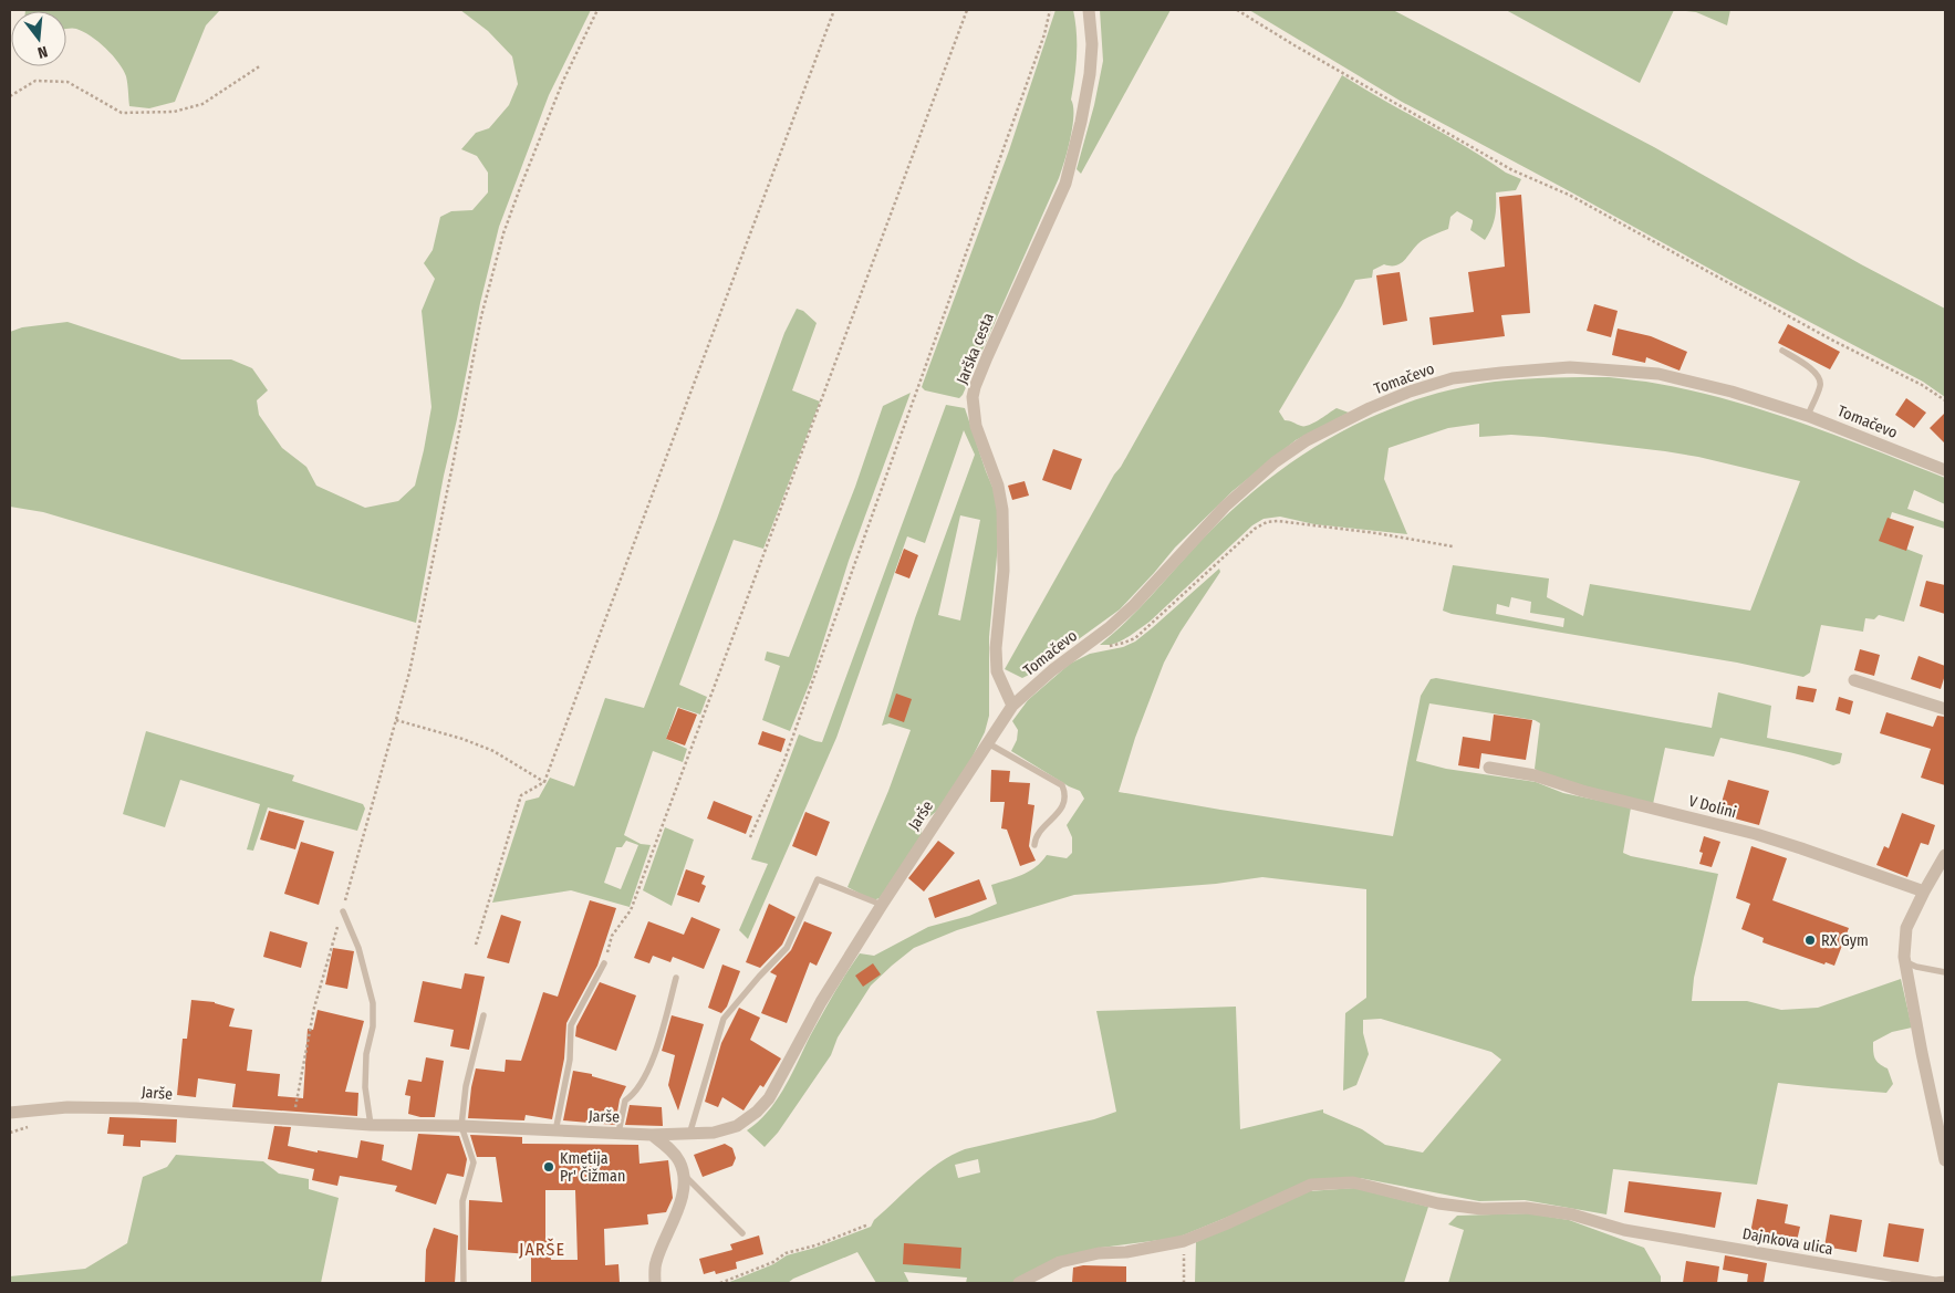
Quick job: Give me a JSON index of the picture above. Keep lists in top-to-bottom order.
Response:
{
  "streets": {
    "street": [
      "Jarška cesta",
      "Tomačevo",
      "V Dolini",
      "Jarše",
      "Dajnkova ulica"
    ]
  },
  "crossings": [
    ["Jarška cesta", "Tomačevo"],
    ["Tomačevo", "Jarše"]
  ],
  "districts": ["JARŠE"],
  "places": ["RX Gym", "Kmetija Pr' Čižman"],
  "north": "bottom"
}
